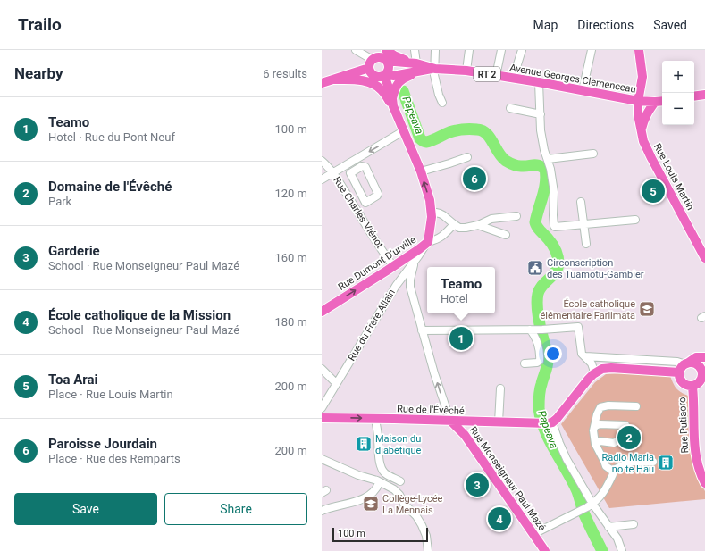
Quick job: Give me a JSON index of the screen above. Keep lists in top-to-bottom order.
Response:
{
  "streets": {
    "main road": [
      "RT 2",
      "Avenue Georges Clemenceau",
      "Rue Louis Martin",
      "Rue Dumont D'urville",
      "Rue de l'Évêché",
      "Rue Putiaoro",
      "Rue Monseigneur Paul Mazé"
    ],
    "street": ["Rue Charles Viénot", "Rue du Frère Allain"]
  },
  "crossings": [
    ["RT 2", "Avenue Georges Clemenceau"],
    ["Avenue Georges Clemenceau", "Rue Louis Martin"],
    ["Rue Charles Viénot", "Rue Dumont D'urville"],
    ["Rue Dumont D'urville", "Rue du Frère Allain"],
    ["Rue de l'Évêché", "Rue Monseigneur Paul Mazé"]
  ],
  "one_way": ["Rue Dumont D'urville"],
  "water": ["Papeava"],
  "places": {
    "public building": ["Circonscription des Tuamotu-Gambier"],
    "school or university": ["École catholique élémentaire Fariimata", "Collège-Lycée La Mennais"],
    "building": ["Maison du diabétique", "Radio Maria no te Hau"]
  },
  "scale_bar": "100 m",
  "page": {
    "header": "Trailo",
    "nav": ["Map", "Directions", "Saved"],
    "heading": ["Nearby", "6 results"],
    "map_buttons": ["+", "−"],
    "list": [
      {
        "mark": "1",
        "name": "Teamo",
        "note": "Hotel · Rue du Pont Neuf",
        "value": "100 m"
      },
      {
        "mark": "2",
        "name": "Domaine de l'Évêché",
        "note": "Park",
        "value": "120 m"
      },
      {
        "mark": "3",
        "name": "Garderie",
        "note": "School · Rue Monseigneur Paul Mazé",
        "value": "160 m"
      },
      {
        "mark": "4",
        "name": "École catholique de la Mission",
        "note": "School · Rue Monseigneur Paul Mazé",
        "value": "180 m"
      },
      {
        "mark": "5",
        "name": "Toa Arai",
        "note": "Place · Rue Louis Martin",
        "value": "200 m"
      },
      {
        "mark": "6",
        "name": "Paroisse Jourdain",
        "note": "Place · Rue des Remparts",
        "value": "200 m"
      }
    ],
    "pins": [
      "6",
      "5",
      "1",
      "2",
      "3",
      "4"
    ],
    "popup": ["Teamo", "Hotel"],
    "buttons": ["Save", "Share"],
    "scale": "100 m"
  }
}
